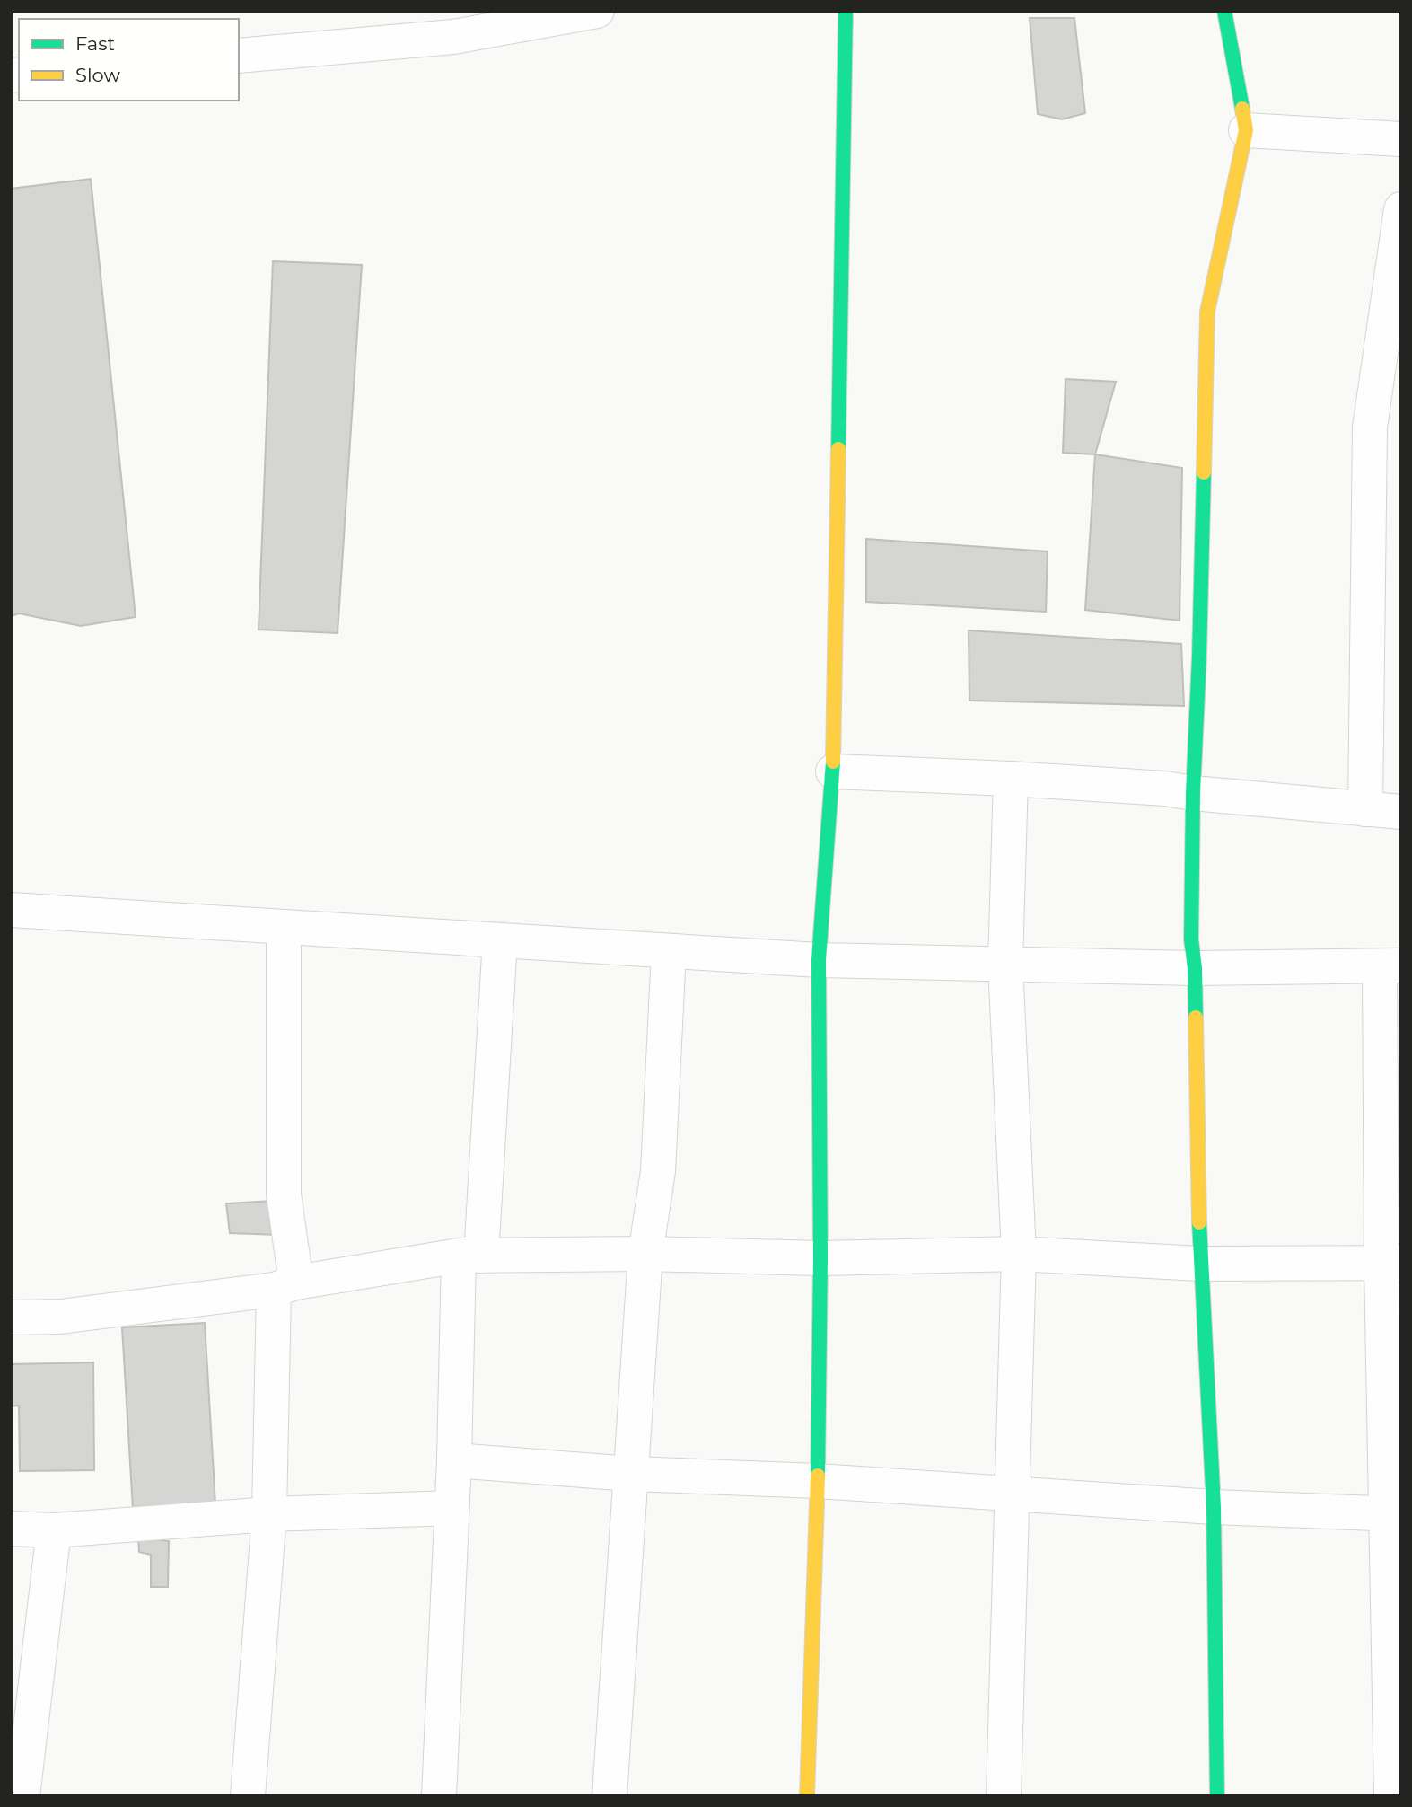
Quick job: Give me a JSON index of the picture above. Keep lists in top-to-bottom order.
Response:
{
  "legend": ["Fast", "Slow"]
}
